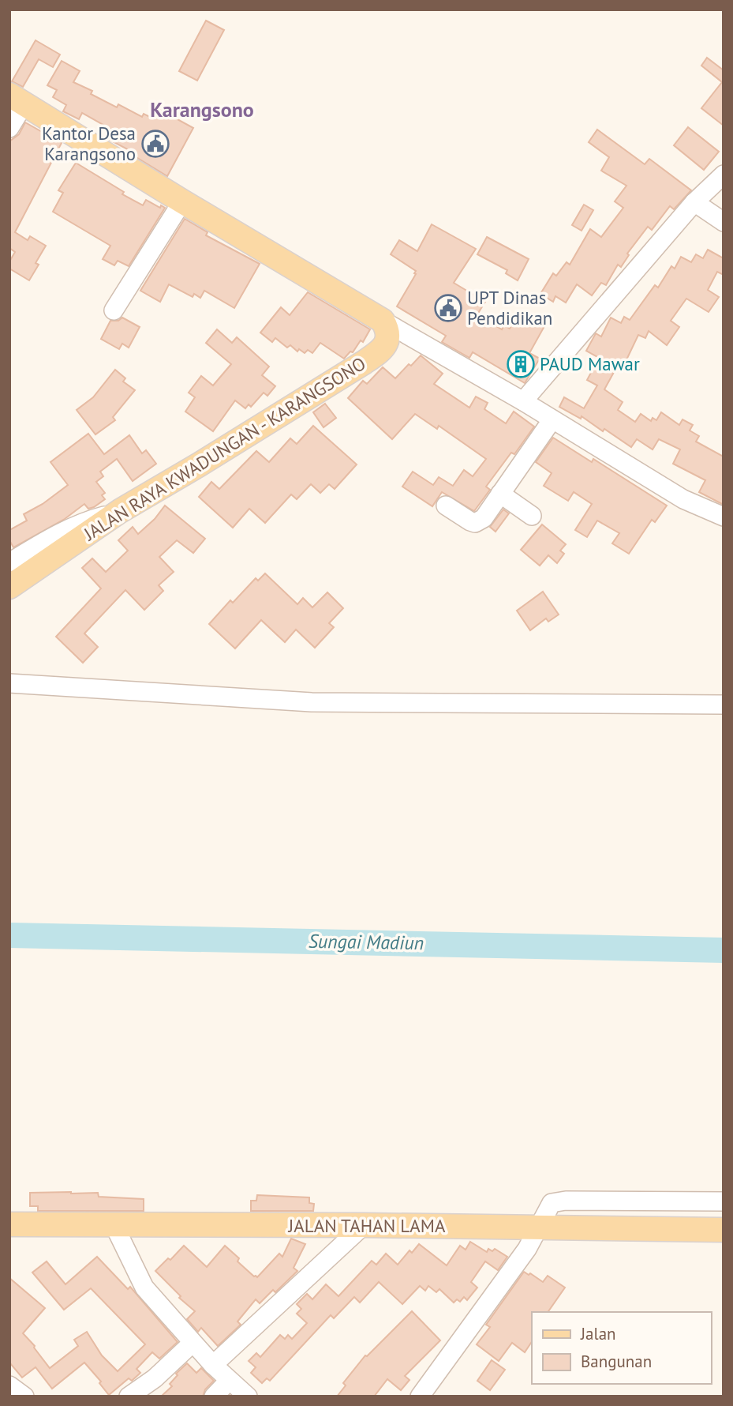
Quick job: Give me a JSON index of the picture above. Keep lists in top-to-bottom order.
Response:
{
  "streets": {
    "main road": ["JALAN RAYA KWADUNGAN - KARANGSONO", "JALAN TAHAN LAMA"]
  },
  "districts": ["Karangsono"],
  "water": ["Sungai Madiun"],
  "places": {
    "public building": ["Kantor Desa Karangsono", "UPT Dinas Pendidikan"],
    "building": ["PAUD Mawar"]
  },
  "legend": ["Jalan", "Bangunan"]
}
